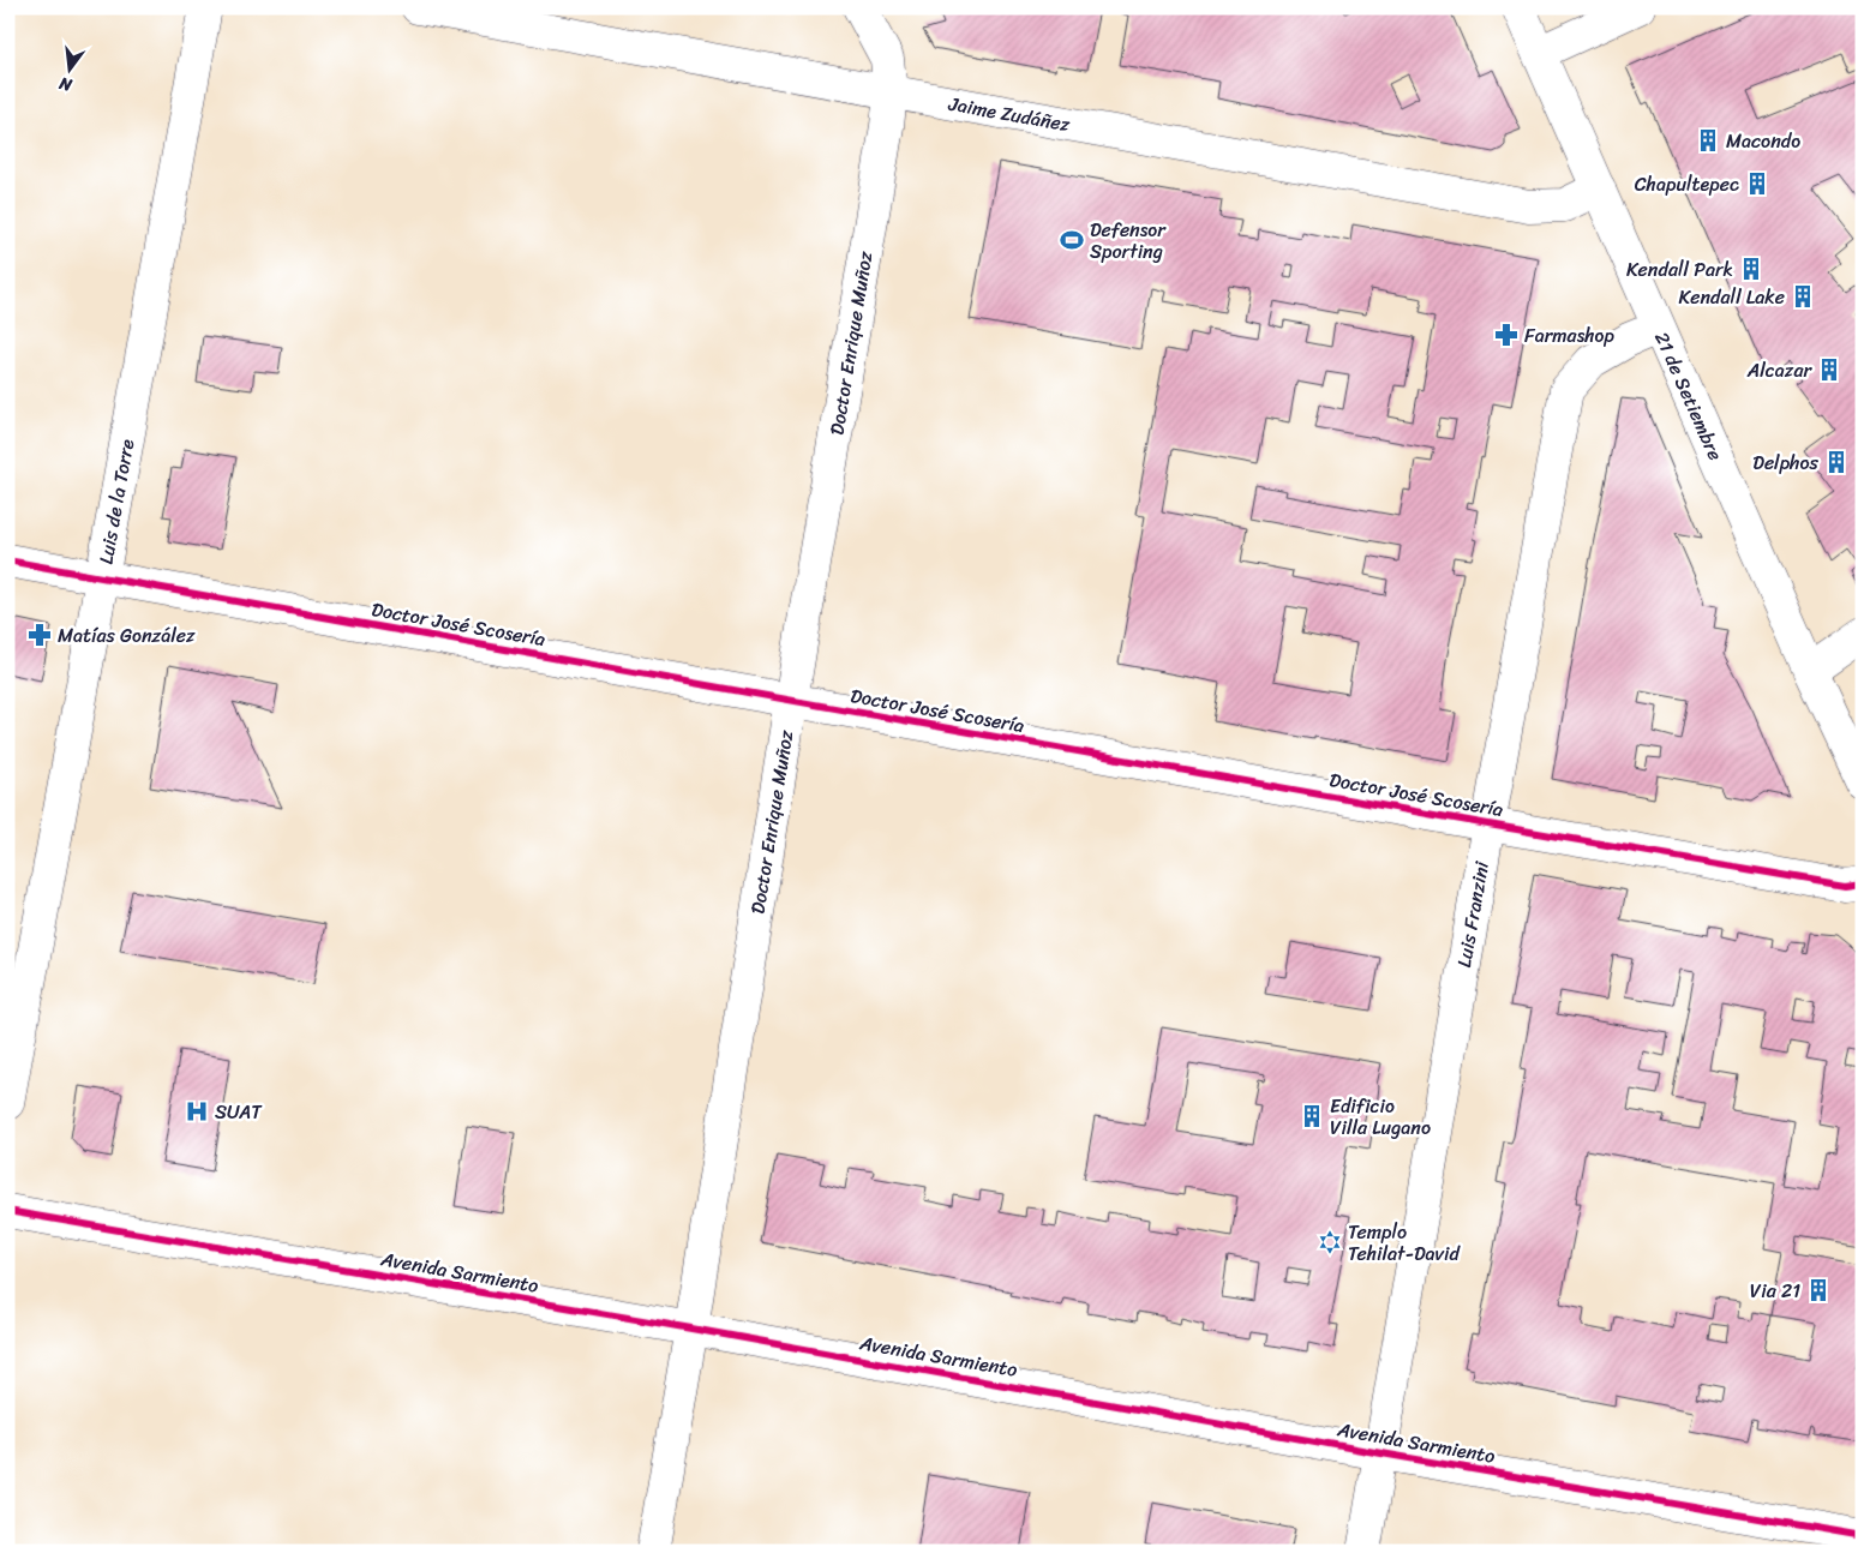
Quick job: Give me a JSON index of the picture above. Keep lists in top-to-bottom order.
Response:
{
  "streets": {
    "street": [
      "Jaime Zudáñez",
      "Doctor Enrique Muñoz",
      "21 de Setiembre",
      "Luis de la Torre",
      "Doctor José Scosería",
      "Luis Franzini",
      "Avenida Sarmiento"
    ]
  },
  "crossings": [
    ["Jaime Zudáñez", "Doctor Enrique Muñoz"],
    ["Jaime Zudáñez", "21 de Setiembre"],
    ["Doctor Enrique Muñoz", "Doctor José Scosería"],
    ["Doctor Enrique Muñoz", "Avenida Sarmiento"],
    ["21 de Setiembre", "Luis Franzini"],
    ["Luis de la Torre", "Doctor José Scosería"],
    ["Doctor José Scosería", "Luis Franzini"],
    ["Luis Franzini", "Avenida Sarmiento"]
  ],
  "places": {
    "building": [
      "Macondo",
      "Chapultepec",
      "Kendall Park",
      "Kendall Lake",
      "Alcazar",
      "Delphos",
      "Edificio Villa Lugano",
      "Via 21"
    ],
    "sports": ["Defensor Sporting"],
    "pharmacy": ["Farmashop", "Matías González"],
    "hospital": ["SUAT"],
    "synagogue": ["Templo Tehilat-David"]
  },
  "north": "bottom"
}
